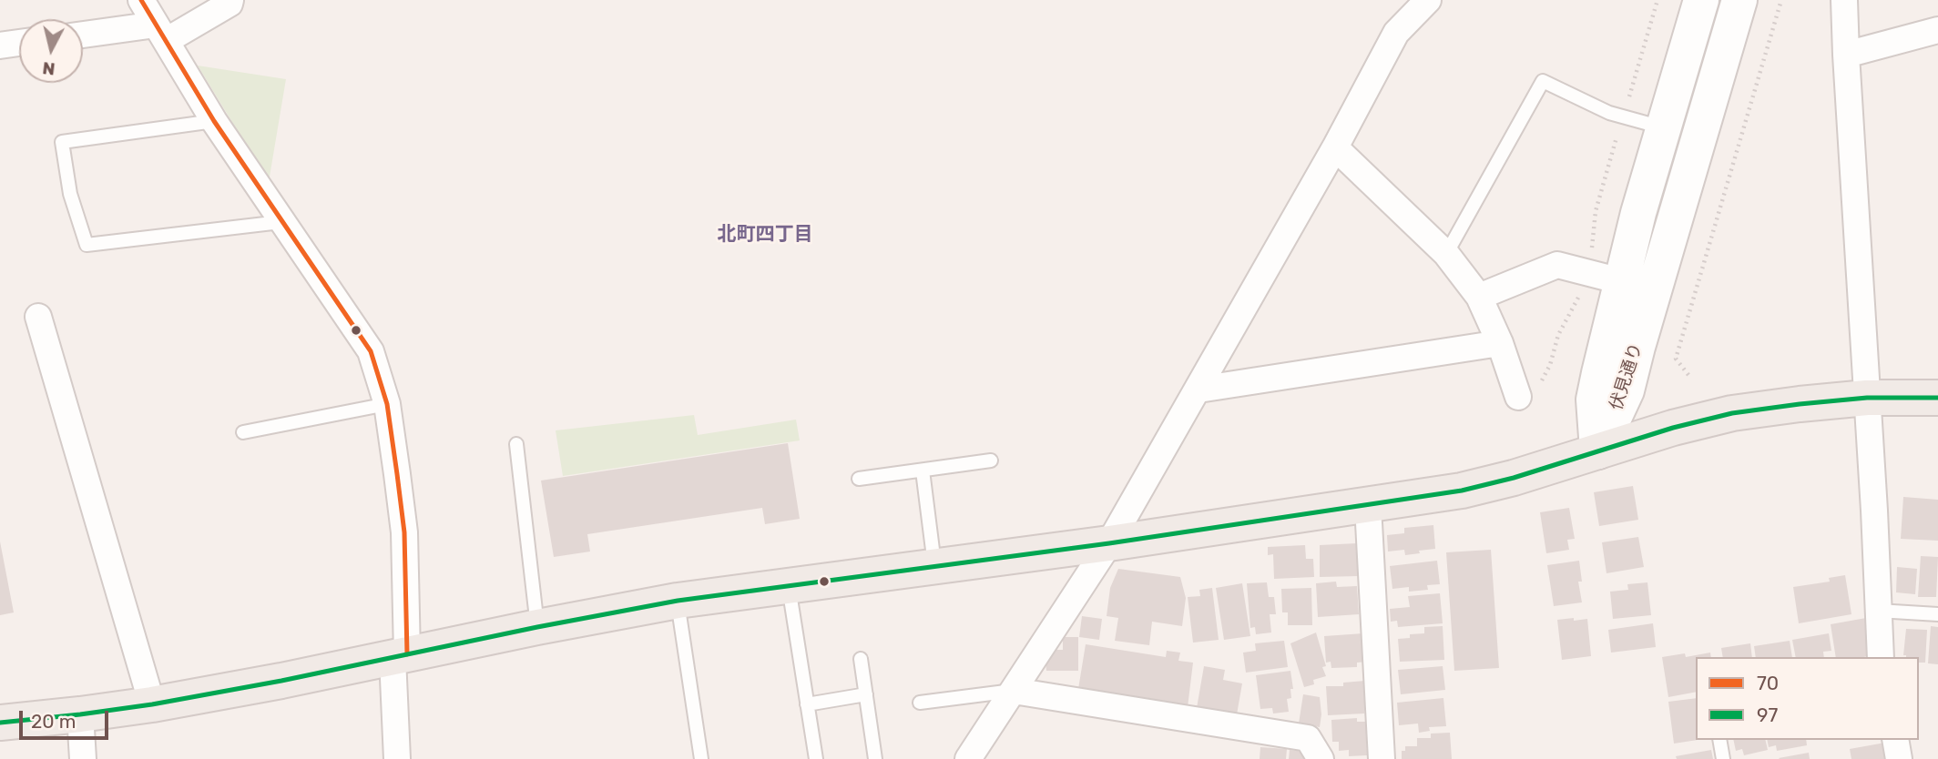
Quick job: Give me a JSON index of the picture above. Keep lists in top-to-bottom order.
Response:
{
  "streets": {
    "main road": ["伏見通り"]
  },
  "districts": ["北町四丁目"],
  "lines": ["transit line 70", "transit line 97"],
  "legend": ["70", "97"],
  "scale_bar": "20 m",
  "north": "bottom"
}
